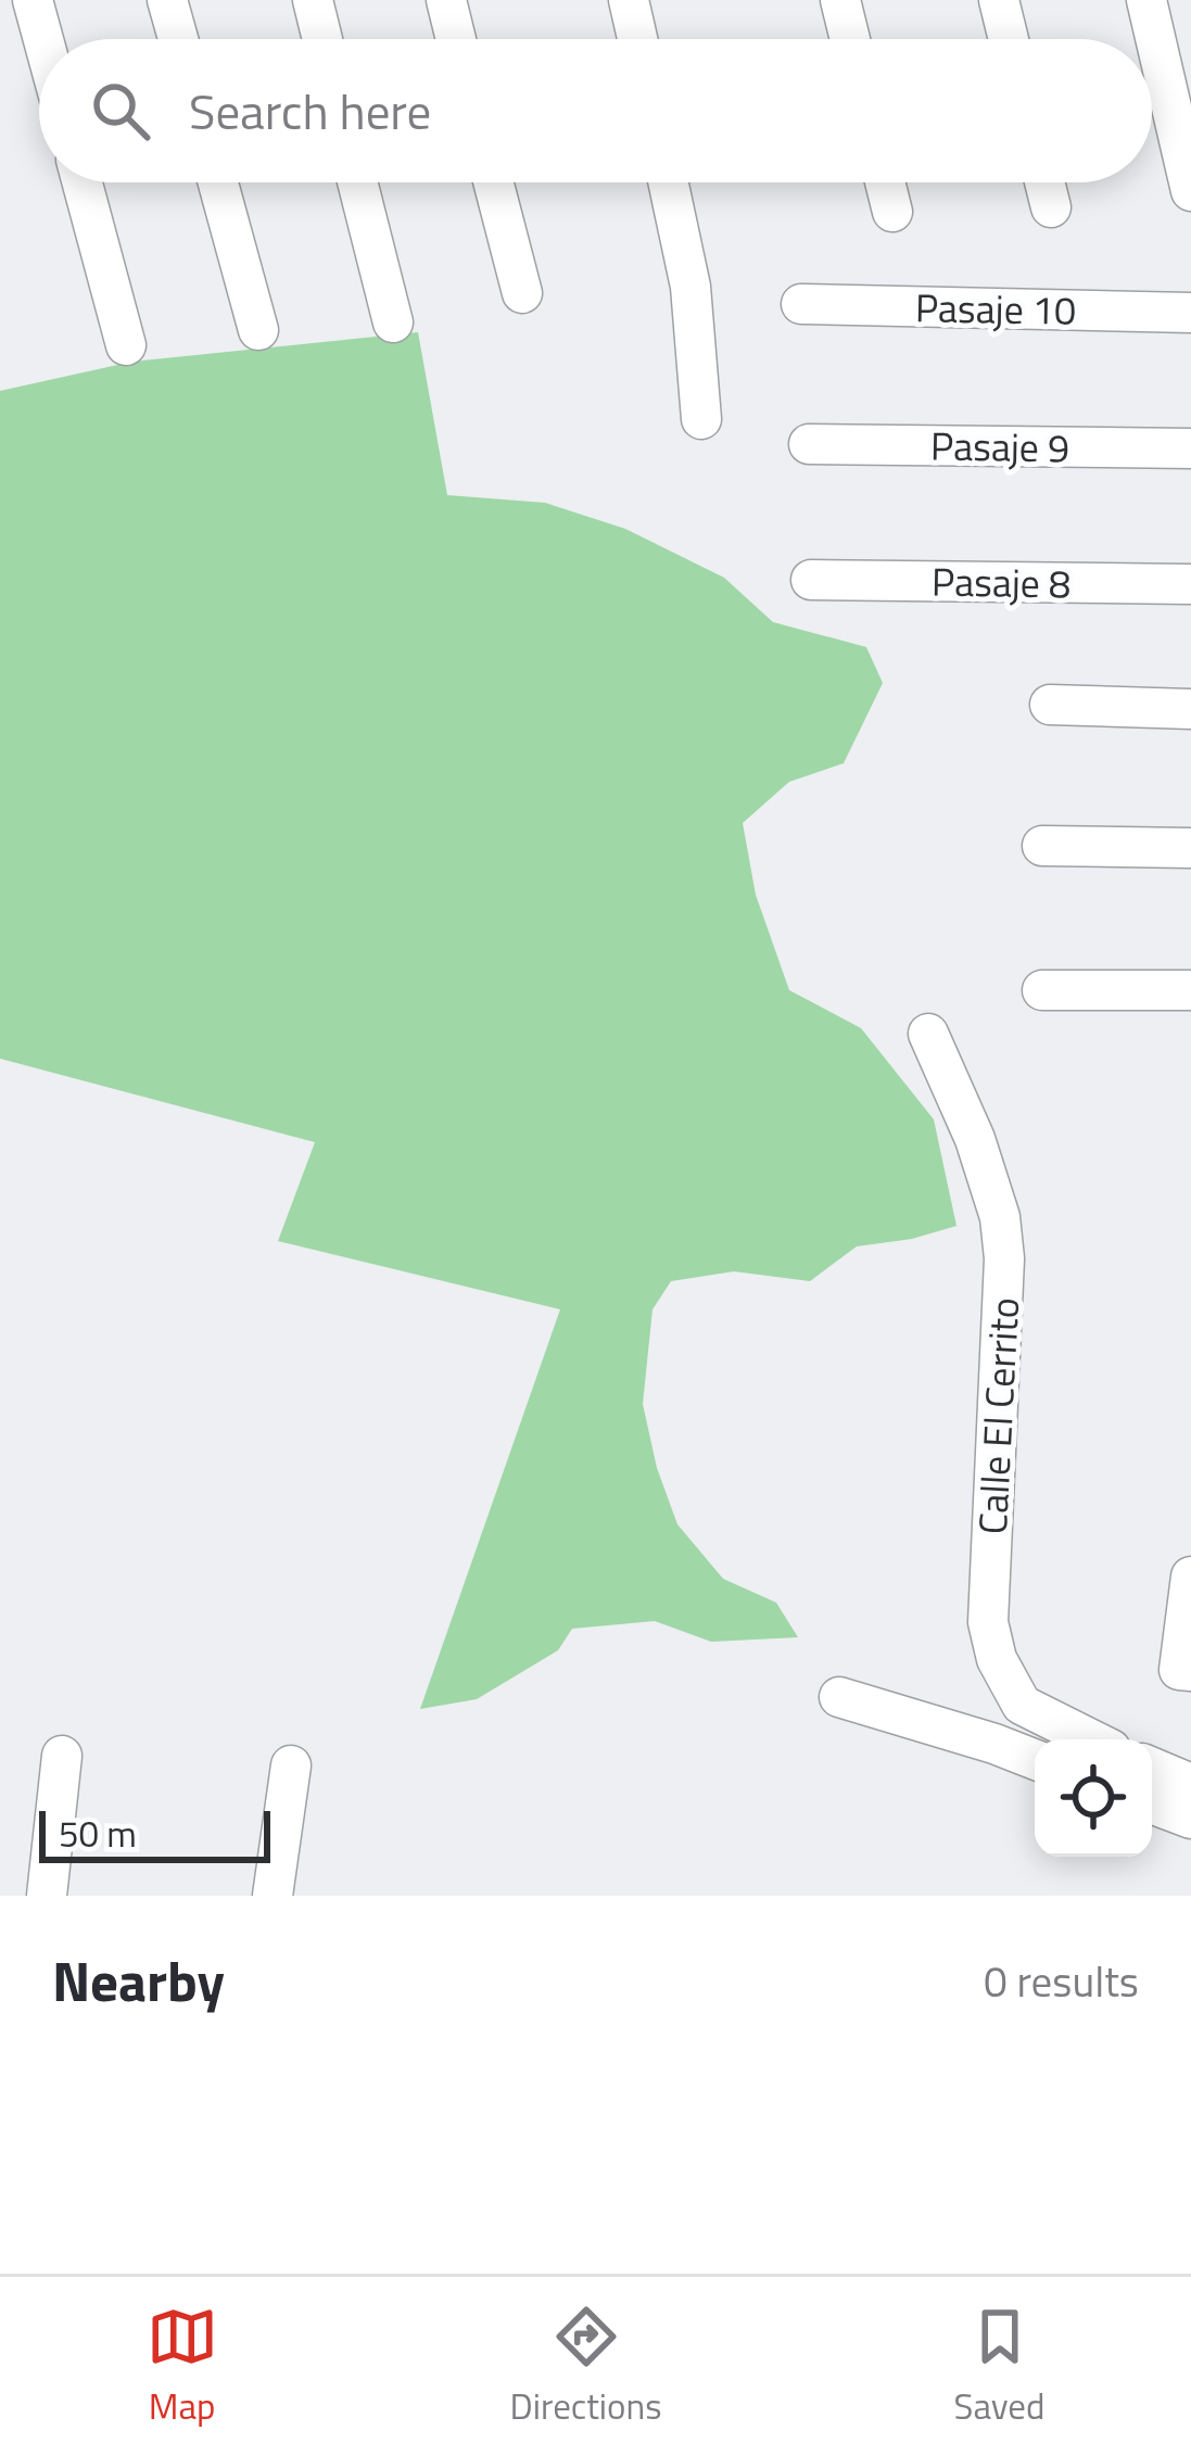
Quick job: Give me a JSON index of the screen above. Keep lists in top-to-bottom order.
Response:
{
  "streets": {
    "street": [
      "Pasaje 10",
      "Pasaje 9",
      "Pasaje 8",
      "Calle El Cerrito"
    ]
  },
  "scale_bar": "50 m",
  "page": {
    "search": "Search here",
    "scale": "50 m",
    "heading": ["Nearby", "0 results"],
    "nav": ["Map", "Directions", "Saved"]
  }
}
